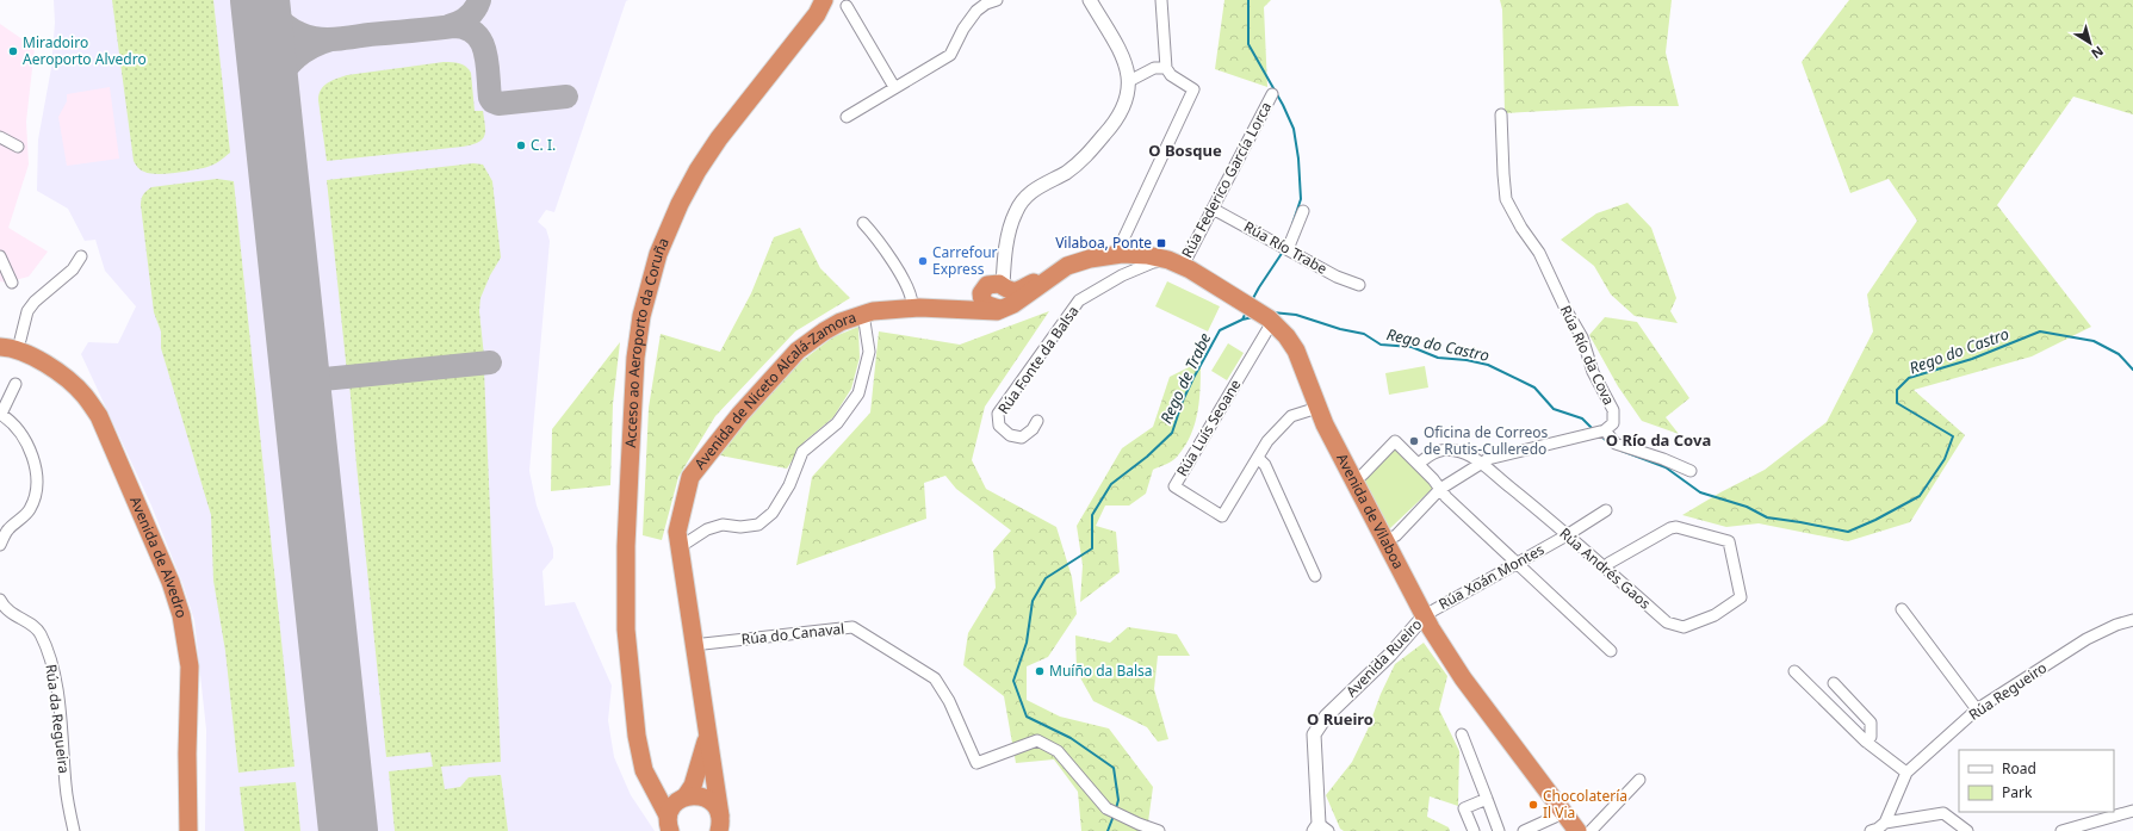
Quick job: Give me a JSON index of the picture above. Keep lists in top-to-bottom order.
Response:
{
  "streets": {
    "highway": [
      "Acceso ao Aeroporto da Coruña",
      "Avenida de Niceto Alcalá-Zamora",
      "Avenida de Vilaboa",
      "Avenida de Alvedro"
    ],
    "street": [
      "Rúa Federico García Lorca",
      "Rúa Río Trabe",
      "Rúa Río da Cova",
      "Rúa Fonte da Balsa",
      "Rúa Luís Seoane",
      "Rúa Andrés Gaos",
      "Rúa Xoán Montes",
      "Rúa do Canaval",
      "Avenida Rueiro",
      "Rúa Regueiro",
      "Rúa da Regueira"
    ]
  },
  "crossings": [
    ["Rúa Federico García Lorca", "Rúa Río Trabe"],
    ["Rúa Federico García Lorca", "Rúa Fonte da Balsa"],
    ["Rúa Federico García Lorca", "Avenida de Vilaboa"],
    ["Acceso ao Aeroporto da Coruña", "Avenida de Niceto Alcalá-Zamora"],
    ["Rúa Fonte da Balsa", "Avenida de Niceto Alcalá-Zamora"],
    ["Rúa Fonte da Balsa", "Avenida de Vilaboa"],
    ["Avenida de Niceto Alcalá-Zamora", "Avenida de Vilaboa"],
    ["Avenida de Niceto Alcalá-Zamora", "Rúa do Canaval"],
    ["Rúa Luís Seoane", "Avenida de Vilaboa"],
    ["Avenida de Vilaboa", "Rúa Xoán Montes"],
    ["Avenida de Vilaboa", "Avenida Rueiro"],
    ["Rúa Andrés Gaos", "Rúa Xoán Montes"],
    ["Rúa Xoán Montes", "Avenida Rueiro"]
  ],
  "districts": ["O Bosque", "O Río da Cova", "O Rueiro"],
  "water": ["Rego do Castro", "Rego de Trabe"],
  "places": {
    "other": [
      "Miradoiro Aeroporto Alvedro",
      "C. I.",
      "Carrefour Express",
      "Oficina de Correos de Rutis-Culleredo",
      "Muíño da Balsa",
      "Chocolatería Il Via"
    ],
    "transit": ["Vilaboa, Ponte"]
  },
  "legend": ["Road", "Park"],
  "north": "bottom right"
}
